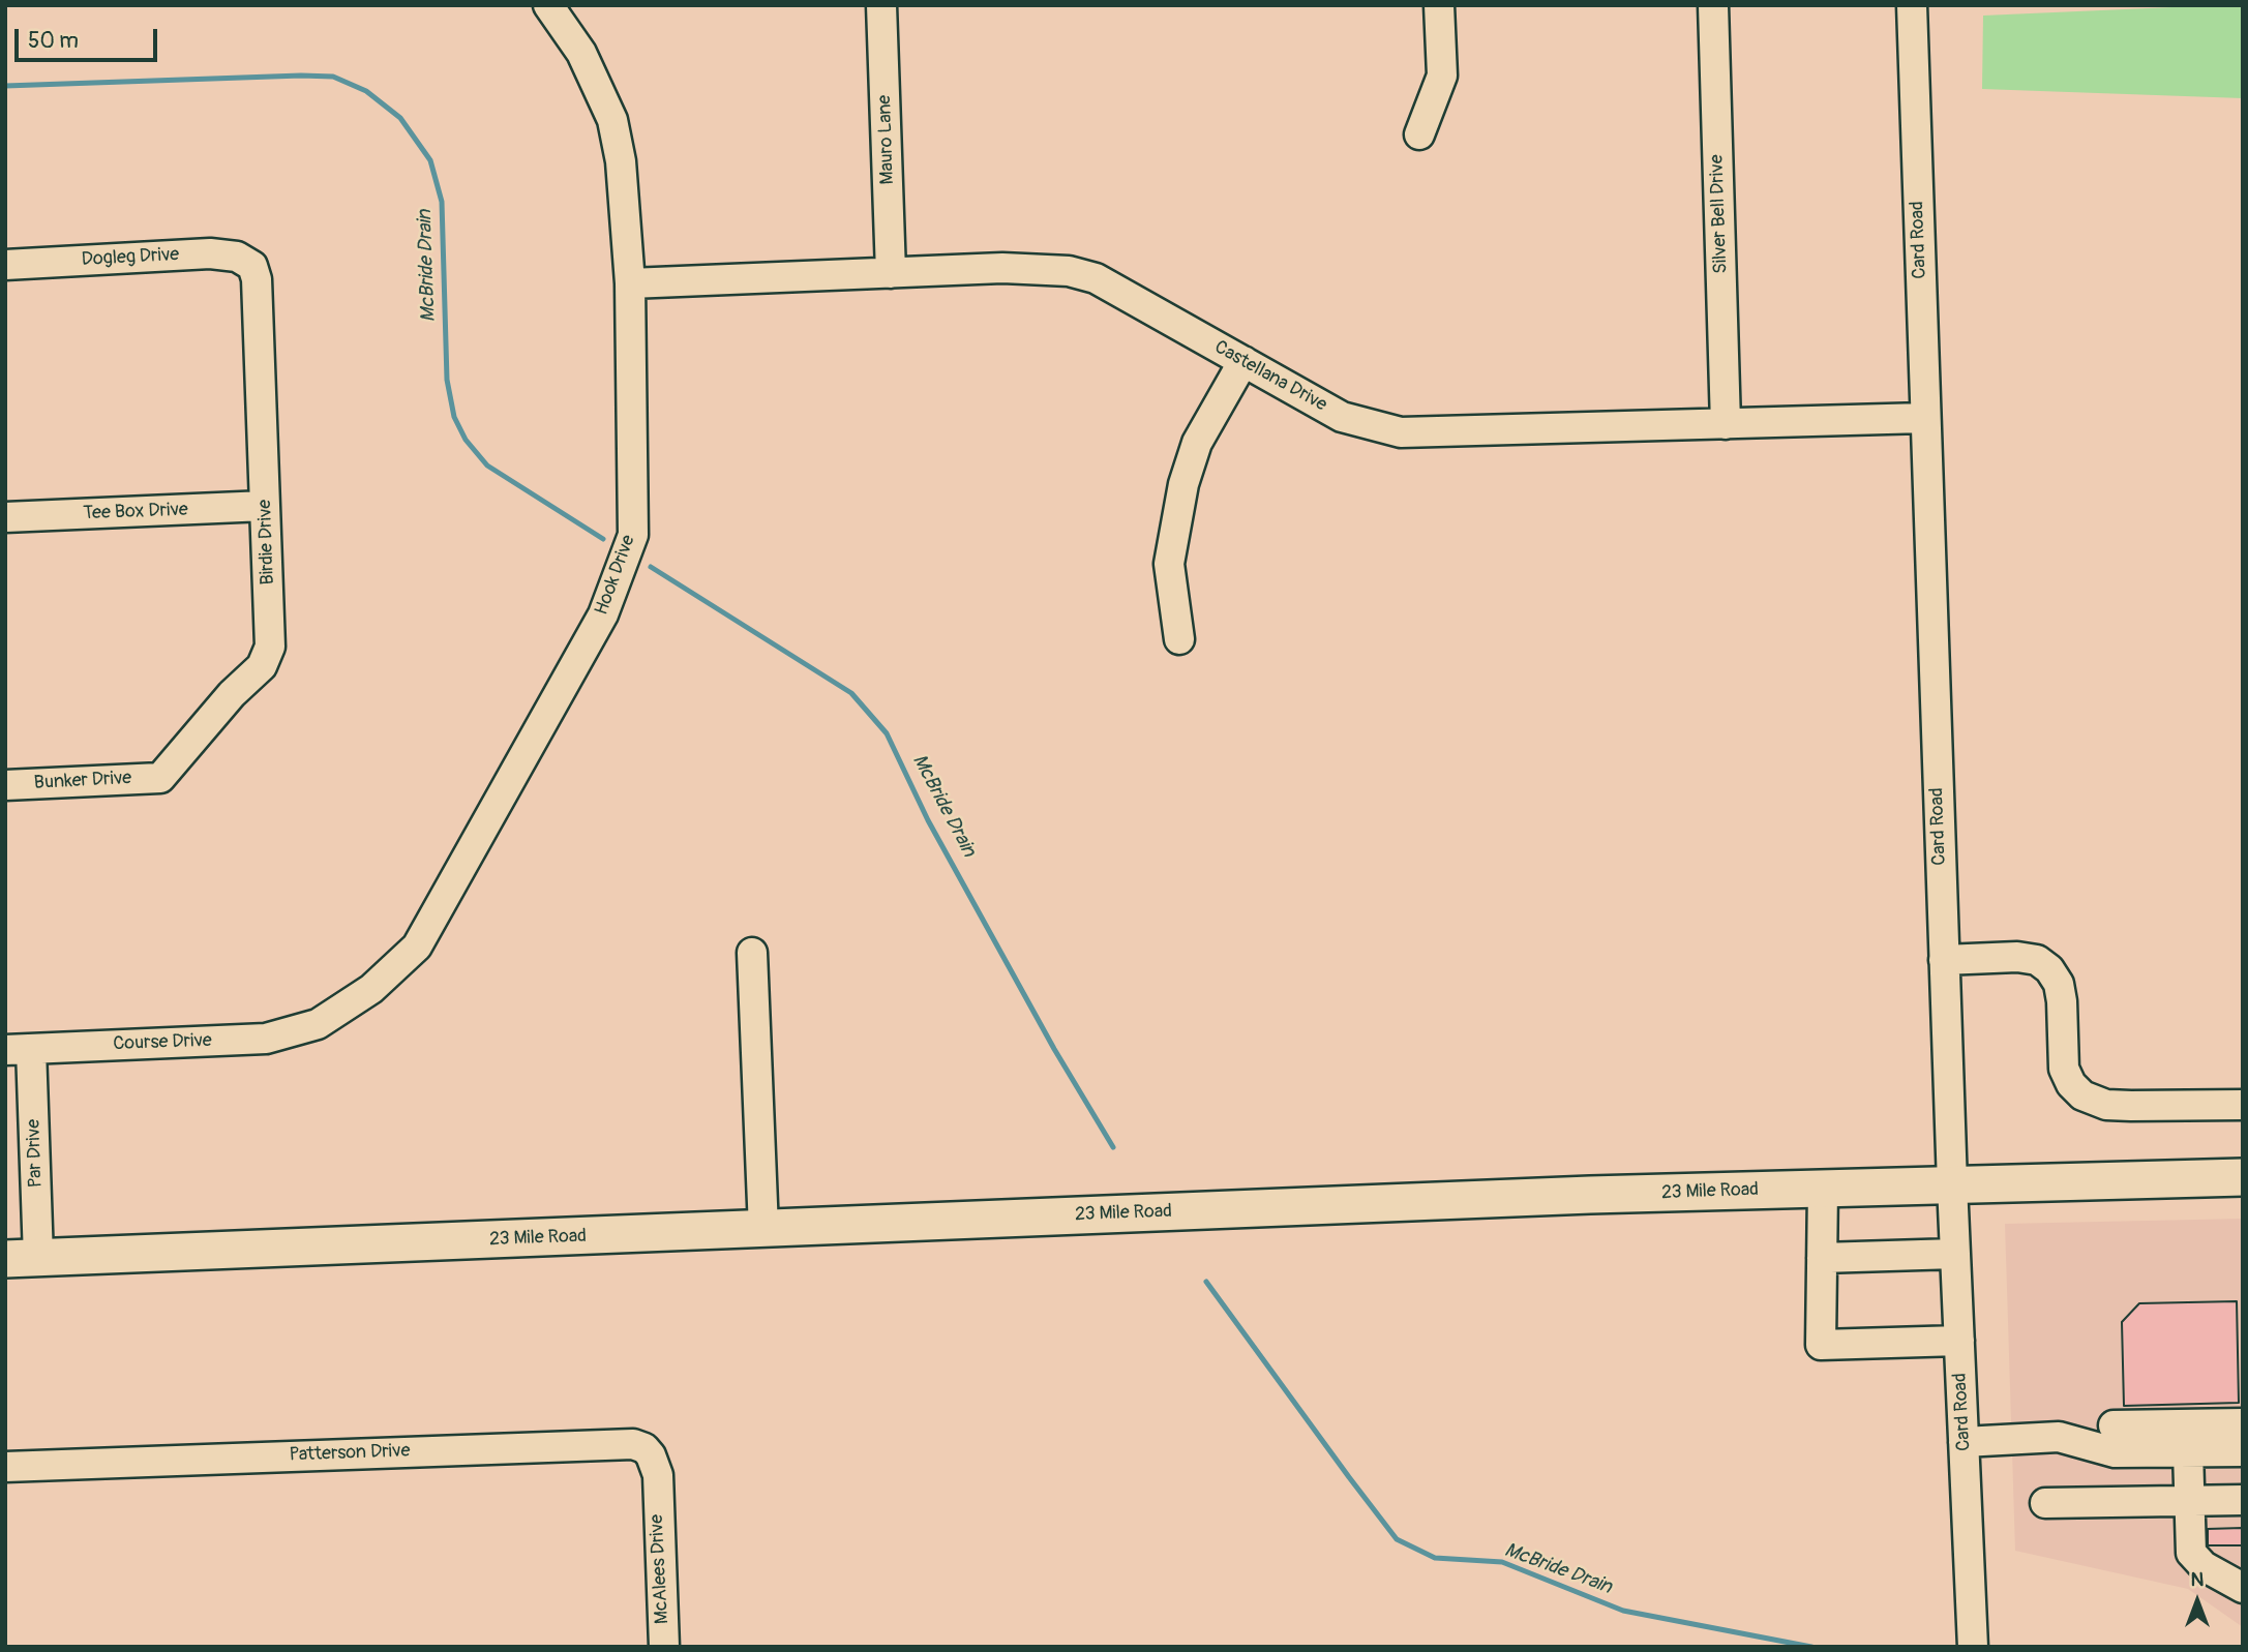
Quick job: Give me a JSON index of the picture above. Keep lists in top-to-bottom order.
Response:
{
  "streets": {
    "main road": ["23 Mile Road"],
    "street": [
      "Mauro Lane",
      "Silver Bell Drive",
      "Card Road",
      "Dogleg Drive",
      "Castellana Drive",
      "Tee Box Drive",
      "Birdie Drive",
      "Hook Drive",
      "Bunker Drive",
      "Course Drive",
      "Par Drive",
      "Patterson Drive",
      "McAlees Drive"
    ]
  },
  "crossings": [
    ["Mauro Lane", "Castellana Drive"],
    ["Silver Bell Drive", "Castellana Drive"],
    ["Card Road", "Castellana Drive"],
    ["Card Road", "23 Mile Road"],
    ["Dogleg Drive", "Birdie Drive"],
    ["Castellana Drive", "Hook Drive"],
    ["Tee Box Drive", "Birdie Drive"],
    ["Birdie Drive", "Bunker Drive"],
    ["Hook Drive", "Course Drive"],
    ["Course Drive", "Par Drive"],
    ["Par Drive", "23 Mile Road"],
    ["Patterson Drive", "McAlees Drive"]
  ],
  "water": ["McBride Drain"],
  "scale_bar": "50 m",
  "north": "top"
}
